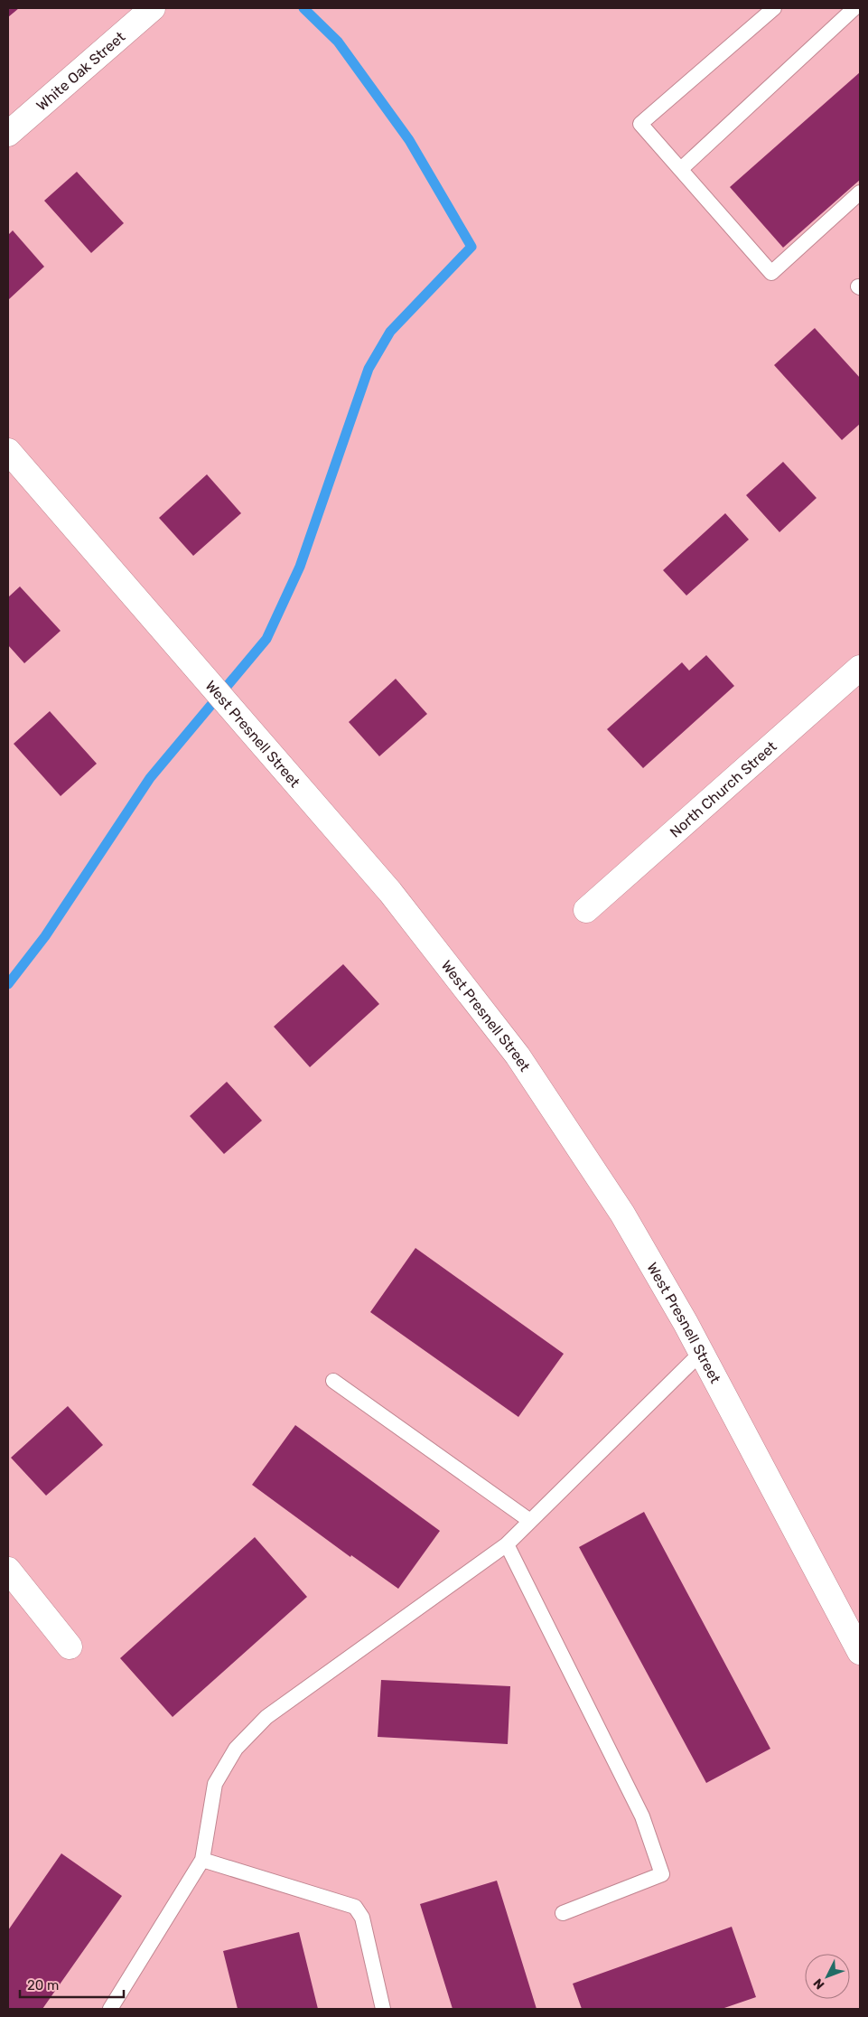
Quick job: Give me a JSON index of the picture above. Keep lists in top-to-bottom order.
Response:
{
  "streets": {
    "main road": ["White Oak Street", "West Presnell Street", "North Church Street"]
  },
  "scale_bar": "20 m",
  "north": "bottom left"
}
